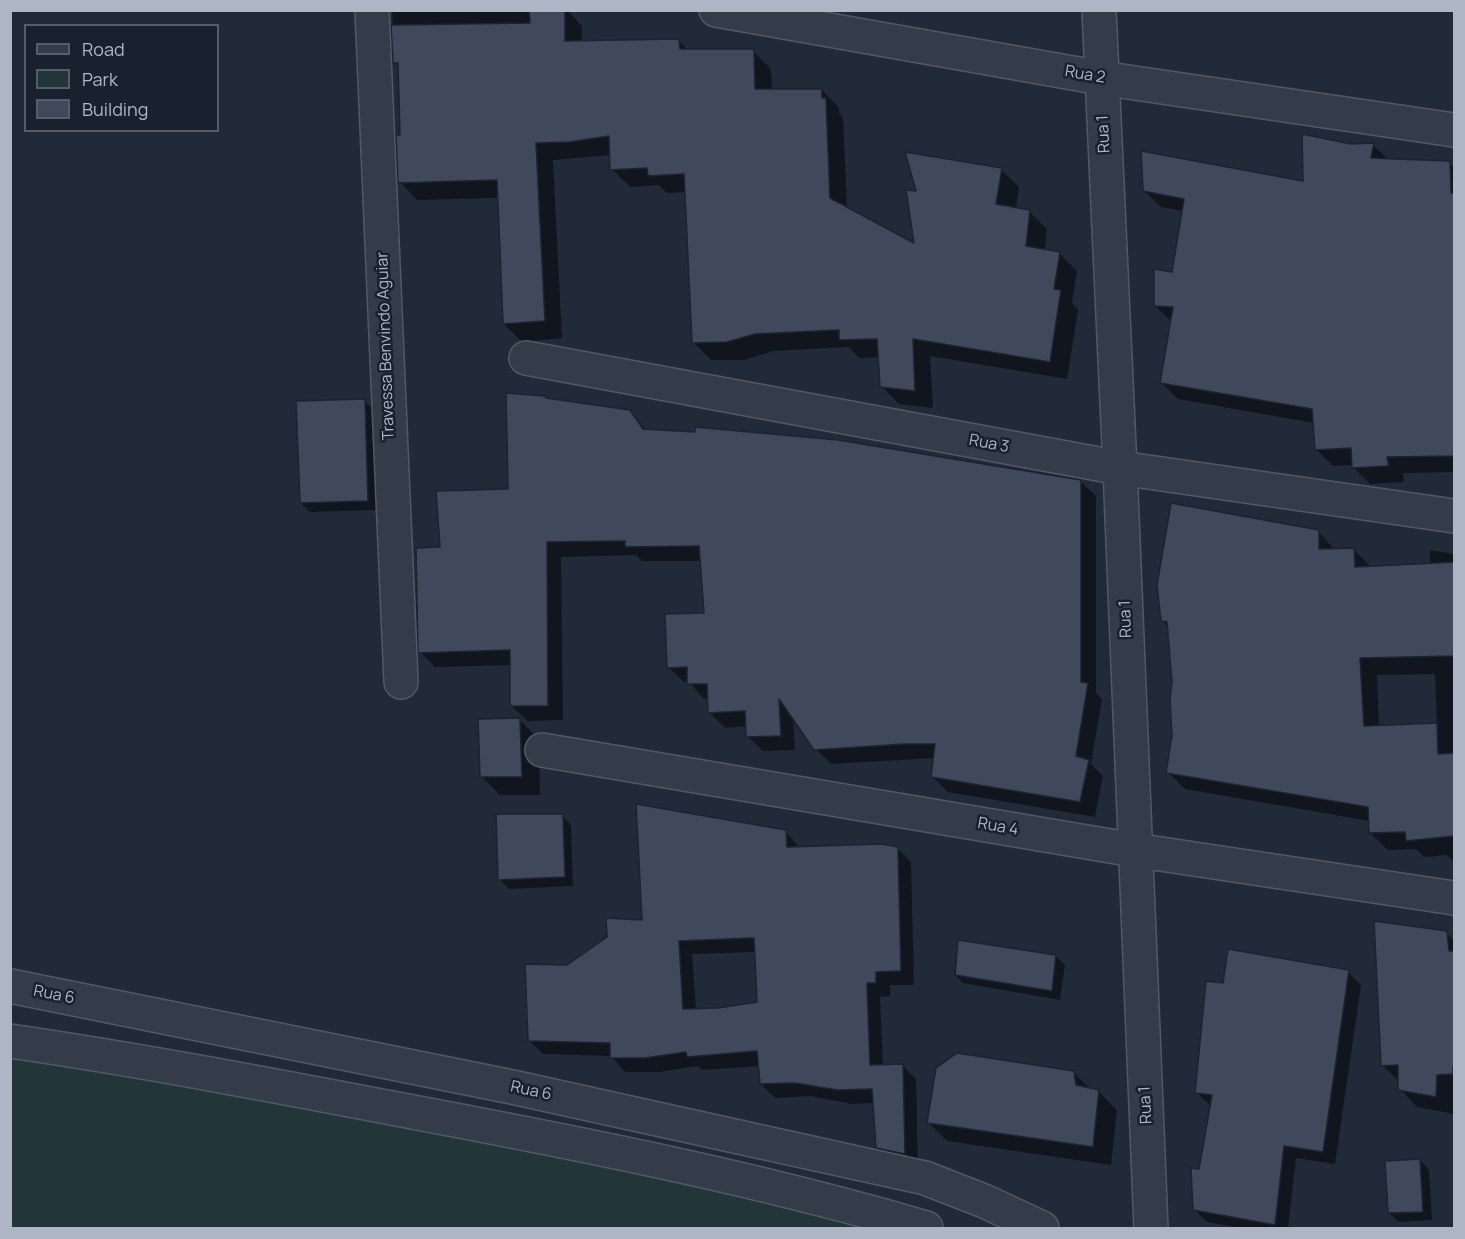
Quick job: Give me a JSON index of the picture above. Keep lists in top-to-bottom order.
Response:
{
  "streets": {
    "street": [
      "Rua 2",
      "Rua 1",
      "Travessa Benvindo Aguiar",
      "Rua 3",
      "Rua 4",
      "Rua 6"
    ]
  },
  "crossings": [
    ["Rua 2", "Rua 1"],
    ["Rua 1", "Rua 3"],
    ["Rua 1", "Rua 4"]
  ],
  "legend": ["Road", "Park", "Building"]
}
